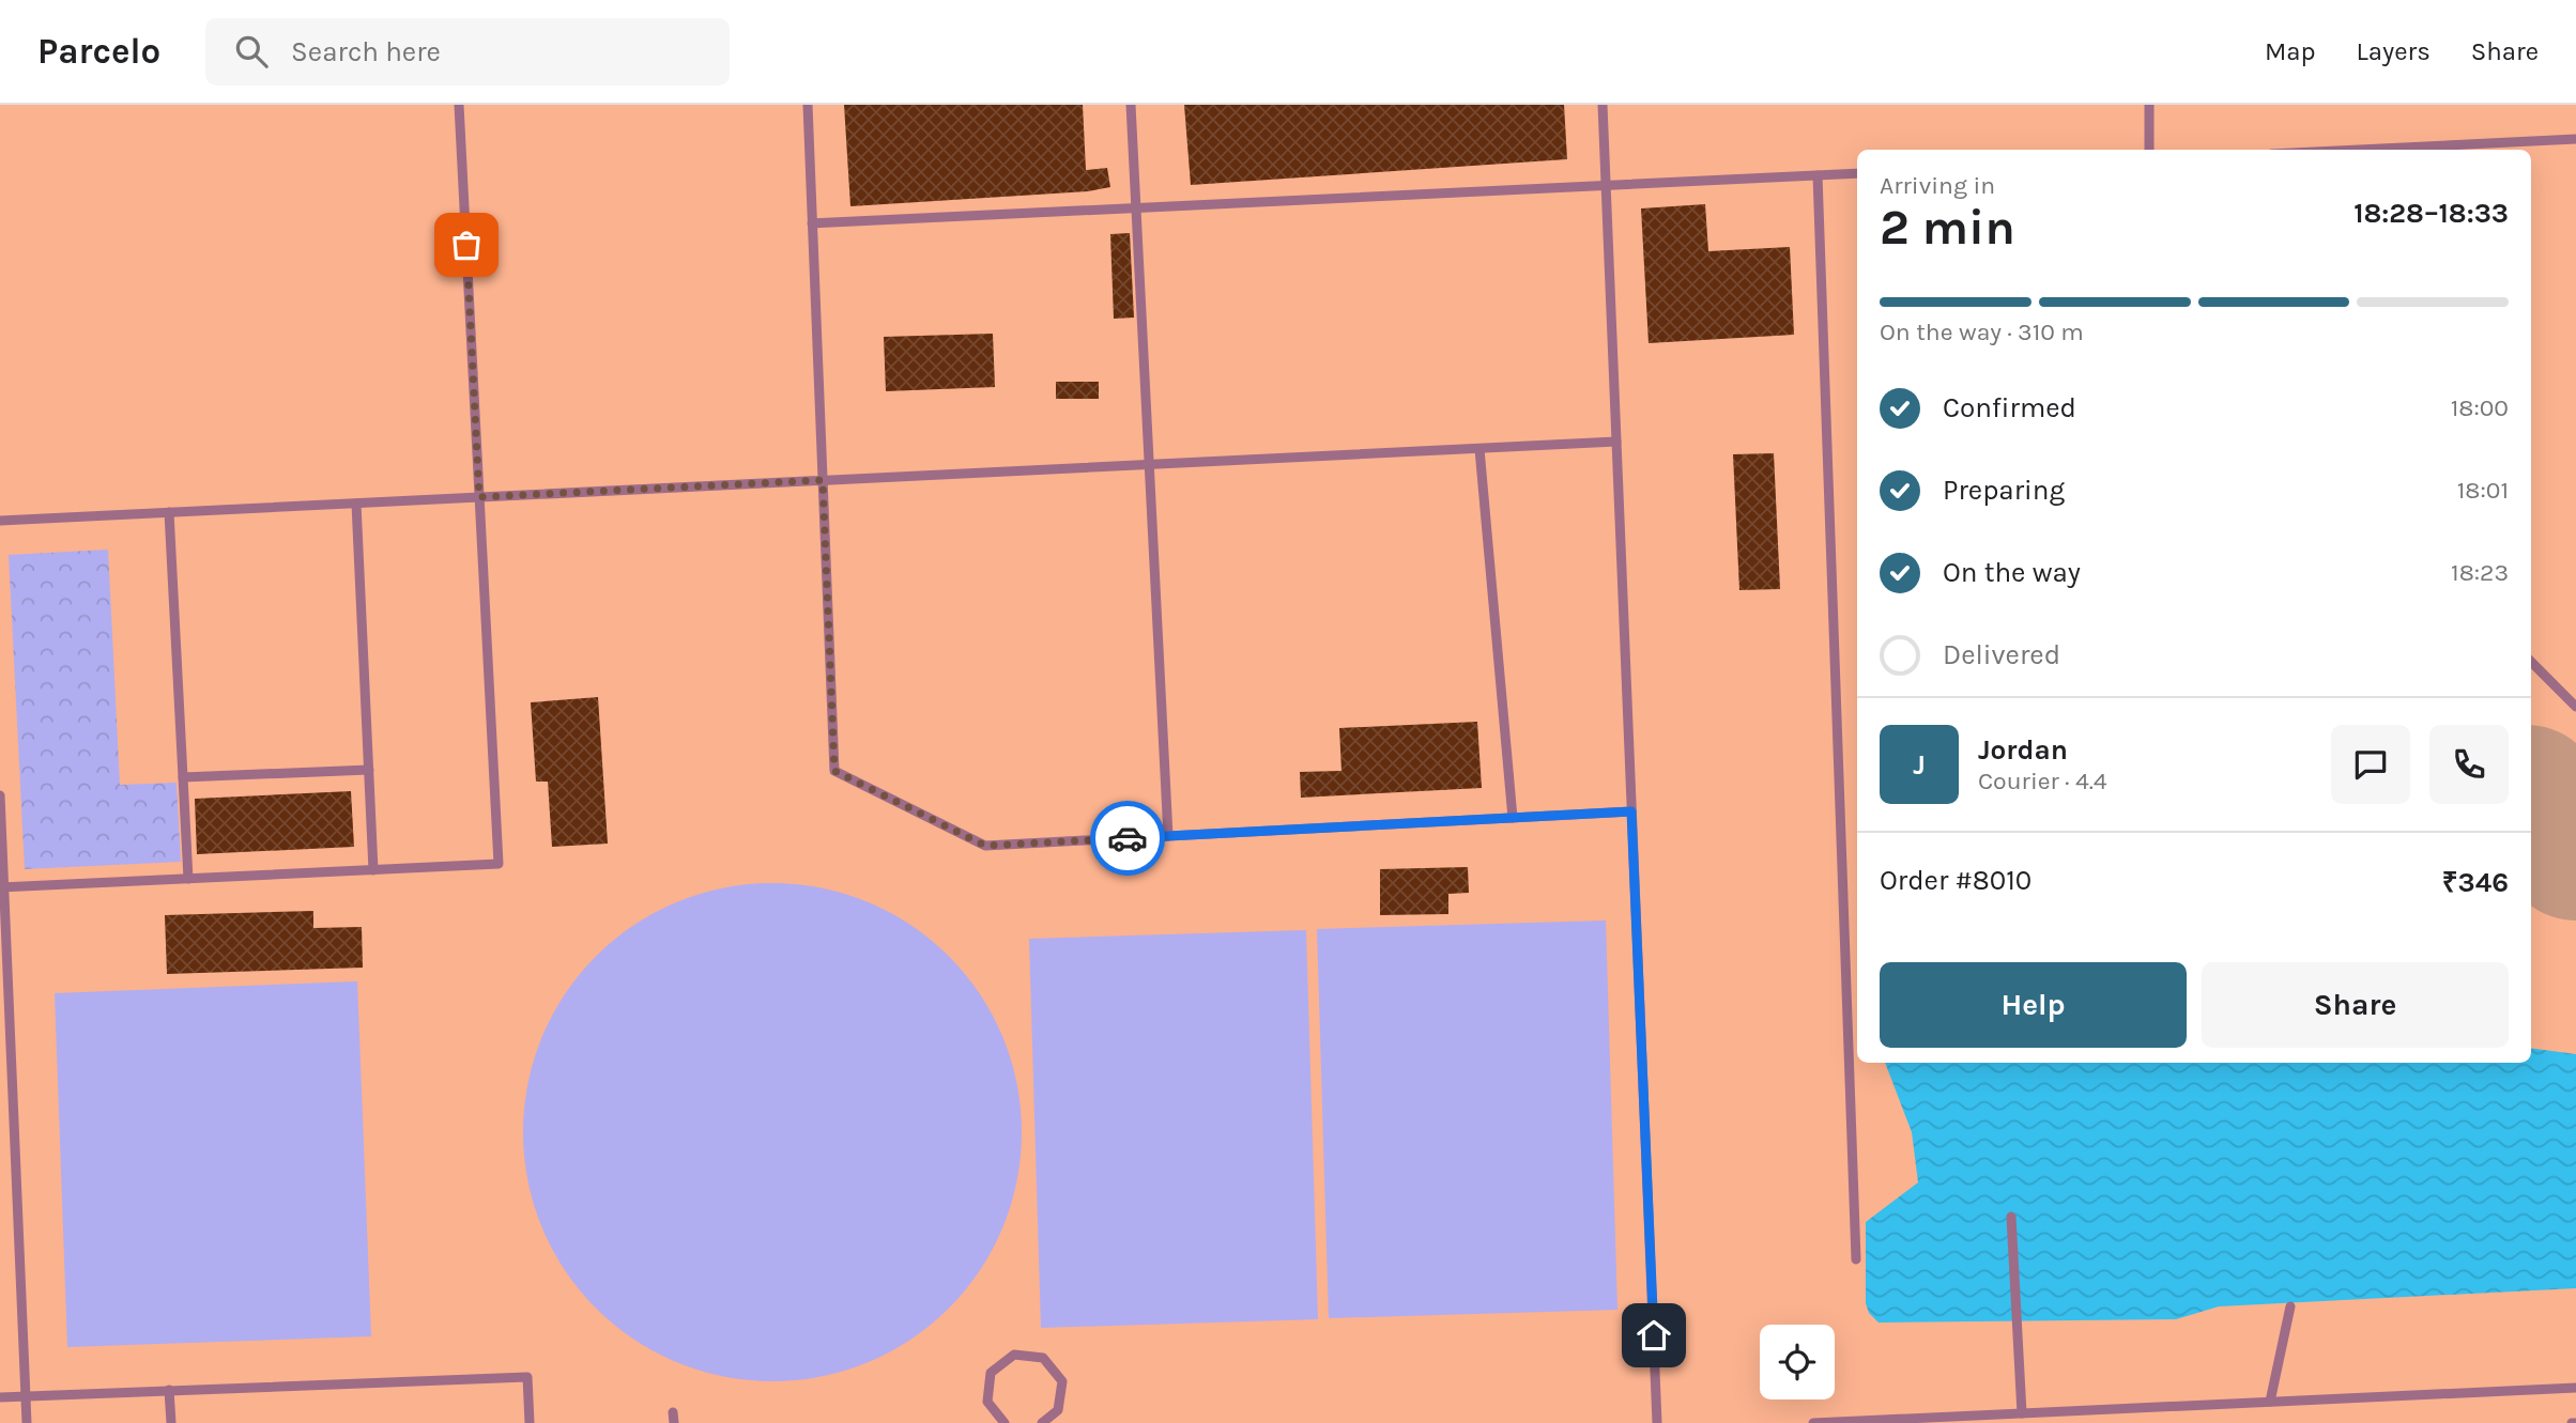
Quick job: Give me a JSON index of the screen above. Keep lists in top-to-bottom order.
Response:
{
  "page": {
    "header": "Parcelo",
    "search": "Search here",
    "nav": ["Map", "Layers", "Share"],
    "heading": ["2 min", "Arriving in", "18:28–18:33"],
    "panel": [
      "Jordan",
      "Courier · 4.4",
      "Order #8010",
      "₹346"
    ],
    "bar": "On the way · 310 m",
    "list": [
      ["Confirmed", "18:00"],
      ["Preparing", "18:01"],
      ["On the way", "18:23"],
      "Delivered"
    ],
    "round": "J",
    "buttons": ["Help", "Share"]
  }
}
